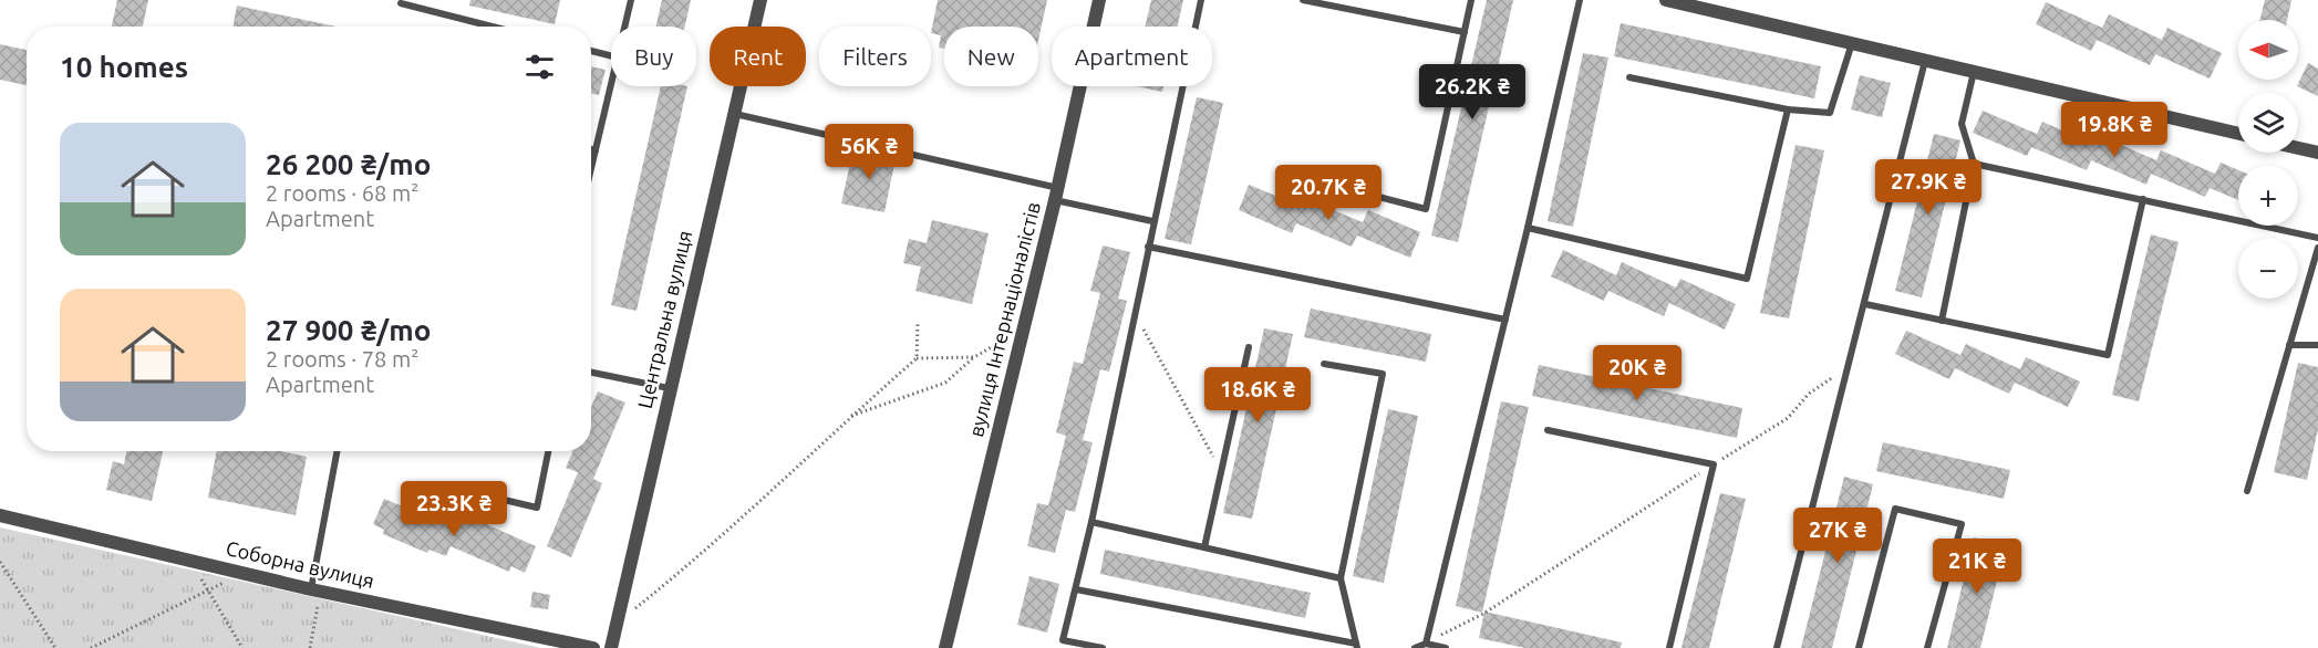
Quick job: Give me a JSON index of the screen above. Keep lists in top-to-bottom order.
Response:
{
  "streets": {
    "street": ["Центральна вулиця", "вулиця Інтернаціоналістів", "Соборна вулиця"]
  },
  "north": "left",
  "page": {
    "map_buttons": ["+", "−"],
    "chip": [
      "Buy",
      "Rent",
      "Filters",
      "New",
      "Apartment"
    ],
    "heading": "10 homes",
    "price": [
      "26.2K ₴",
      "19.8K ₴",
      "56K ₴",
      "27.9K ₴",
      "20.7K ₴",
      "20K ₴",
      "18.6K ₴",
      "23.3K ₴",
      "27K ₴",
      "21K ₴"
    ],
    "list": [
      {
        "name": "26 200 ₴/mo",
        "note": "2 rooms · 68 m² · Apartment"
      },
      {
        "name": "27 900 ₴/mo",
        "note": "2 rooms · 78 m² · Apartment"
      }
    ]
  }
}
